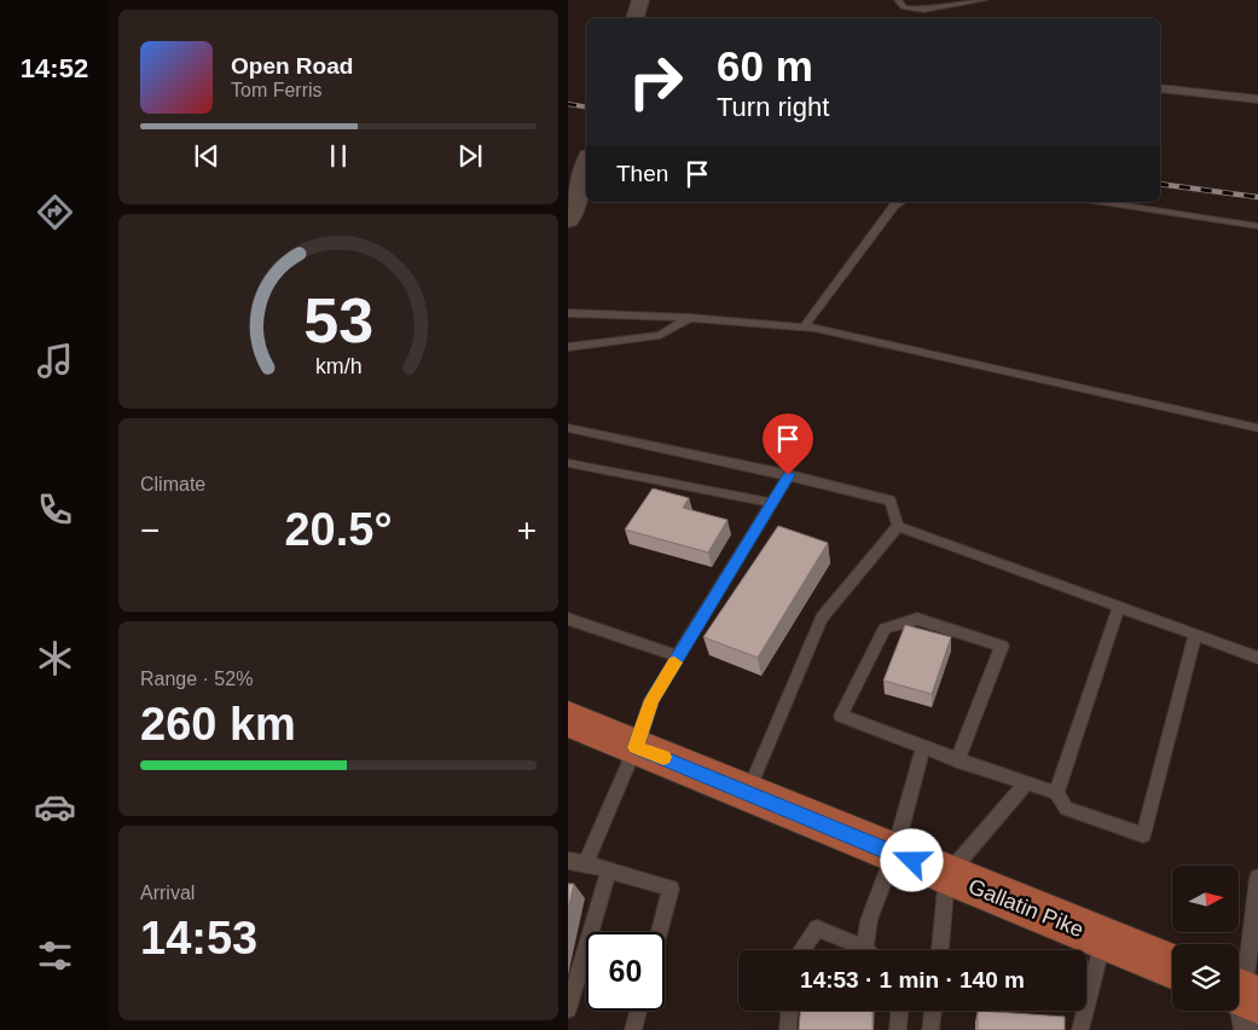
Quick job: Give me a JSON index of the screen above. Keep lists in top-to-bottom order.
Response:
{
  "streets": {
    "main road": ["Gallatin Pike"]
  },
  "north": "right",
  "page": {
    "tabs": "14:52",
    "turn": ["60 m", "Turn right"],
    "song": ["Open Road", "Tom Ferris"],
    "then": "Then",
    "tile": [
      "Climate",
      ["Range · 52%", "260 km"],
      ["Arrival", "14:53"]
    ],
    "heat": ["−", "20.5°", "+"],
    "limit": "60",
    "trip": "14:53 · 1 min · 140 m",
    "gauge": ["53", "km/h"]
  }
}
